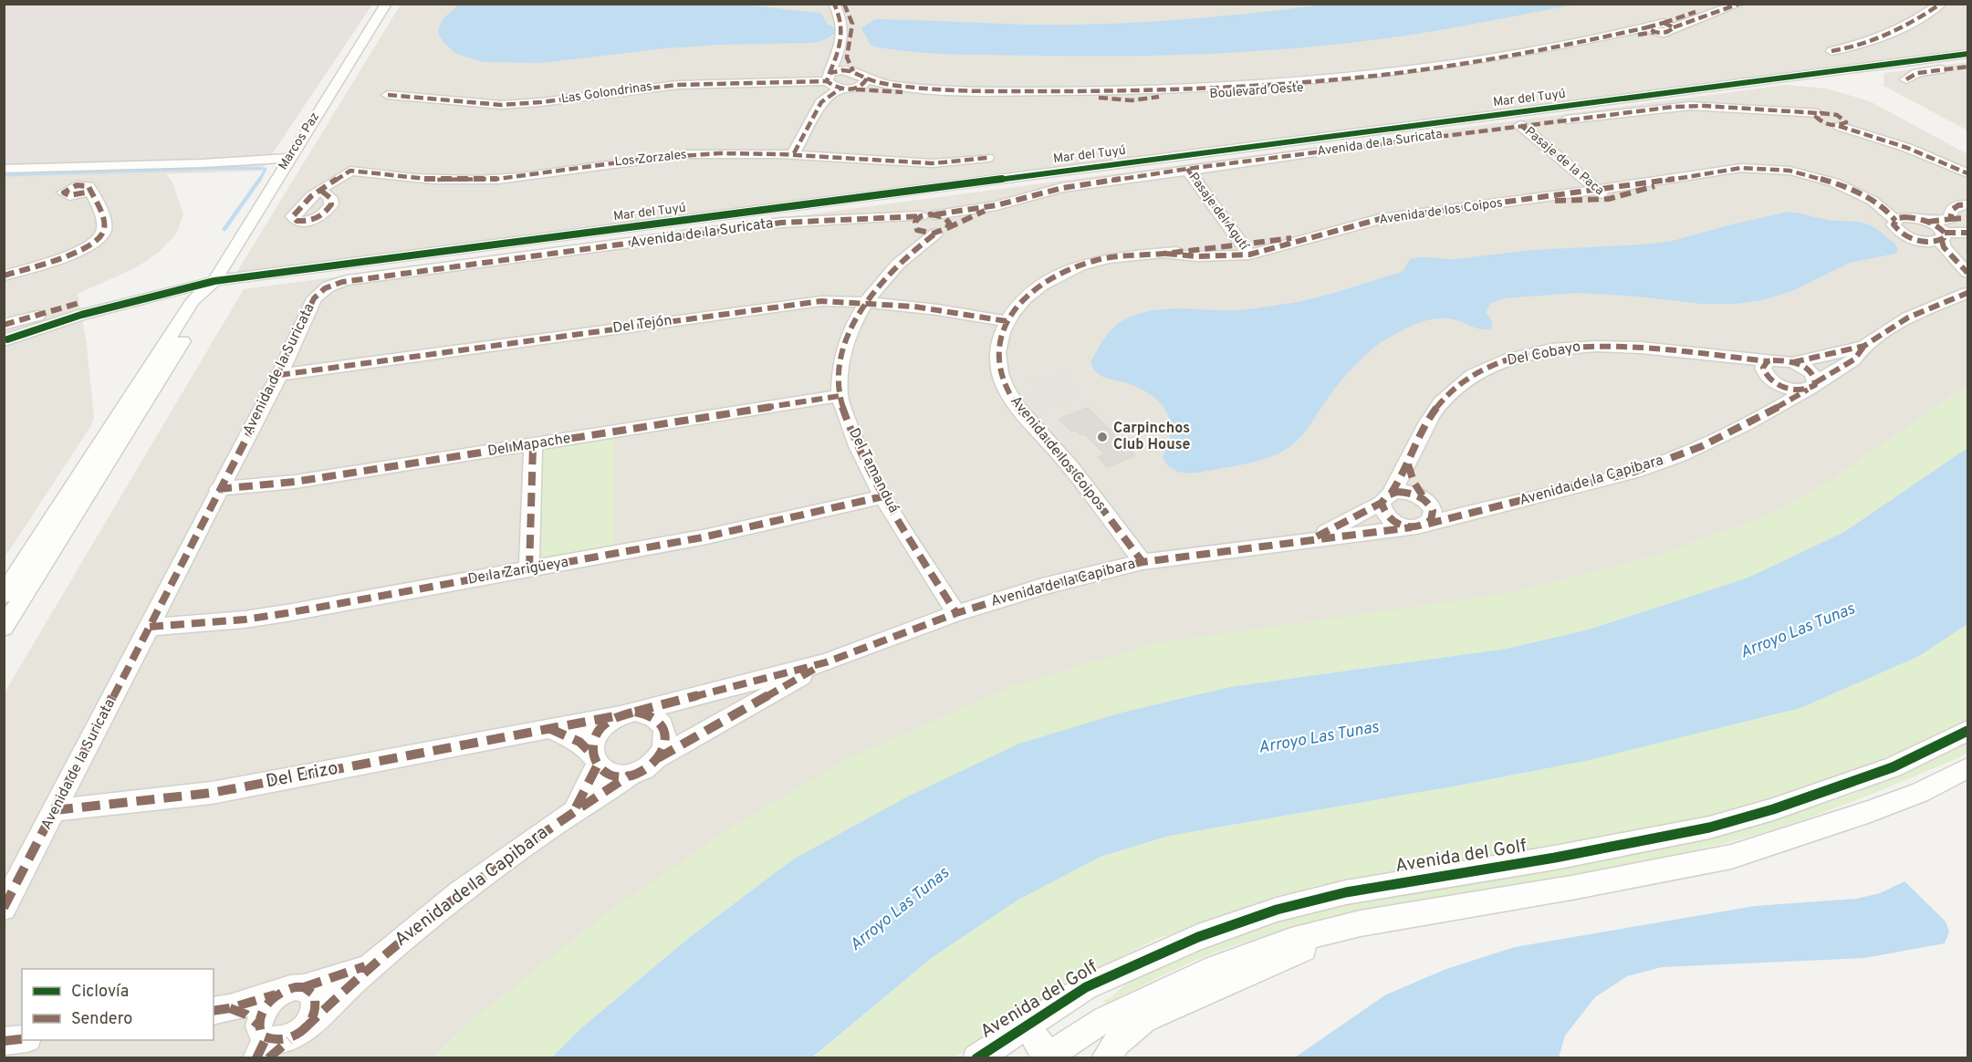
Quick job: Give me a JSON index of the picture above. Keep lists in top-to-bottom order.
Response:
{
  "streets": {
    "street": [
      "Boulevard Oeste",
      "Las Golondrinas",
      "Mar del Tuyú",
      "Marcos Paz",
      "Avenida de la Suricata",
      "Los Zorzales",
      "Pasaje de la Paca",
      "Pasaje del Agutí",
      "Avenida de los Coipos",
      "Del Tejón",
      "Del Cobayo",
      "Del Mapache",
      "Del Tamanduá",
      "Avenida de la Capibara",
      "De la Zarigüeya",
      "Del Erizo",
      "Avenida del Golf"
    ]
  },
  "crossings": [
    ["Mar del Tuyú", "Marcos Paz"],
    ["Avenida de la Suricata", "Pasaje de la Paca"],
    ["Avenida de la Suricata", "Pasaje del Agutí"],
    ["Avenida de la Suricata", "Del Tejón"],
    ["Avenida de la Suricata", "Del Mapache"],
    ["Avenida de la Suricata", "Del Tamanduá"],
    ["Avenida de la Suricata", "De la Zarigüeya"],
    ["Avenida de la Suricata", "Del Erizo"],
    ["Pasaje de la Paca", "Avenida de los Coipos"],
    ["Pasaje del Agutí", "Avenida de los Coipos"],
    ["Avenida de los Coipos", "Del Tejón"],
    ["Avenida de los Coipos", "Avenida de la Capibara"],
    ["Del Tejón", "Del Tamanduá"],
    ["Del Cobayo", "Avenida de la Capibara"],
    ["Del Mapache", "Del Tamanduá"],
    ["Del Tamanduá", "Avenida de la Capibara"],
    ["Del Tamanduá", "De la Zarigüeya"],
    ["Avenida de la Capibara", "Del Erizo"]
  ],
  "water": ["Arroyo Las Tunas"],
  "places": ["Carpinchos Club House"],
  "legend": ["Ciclovía", "Sendero"]
}
